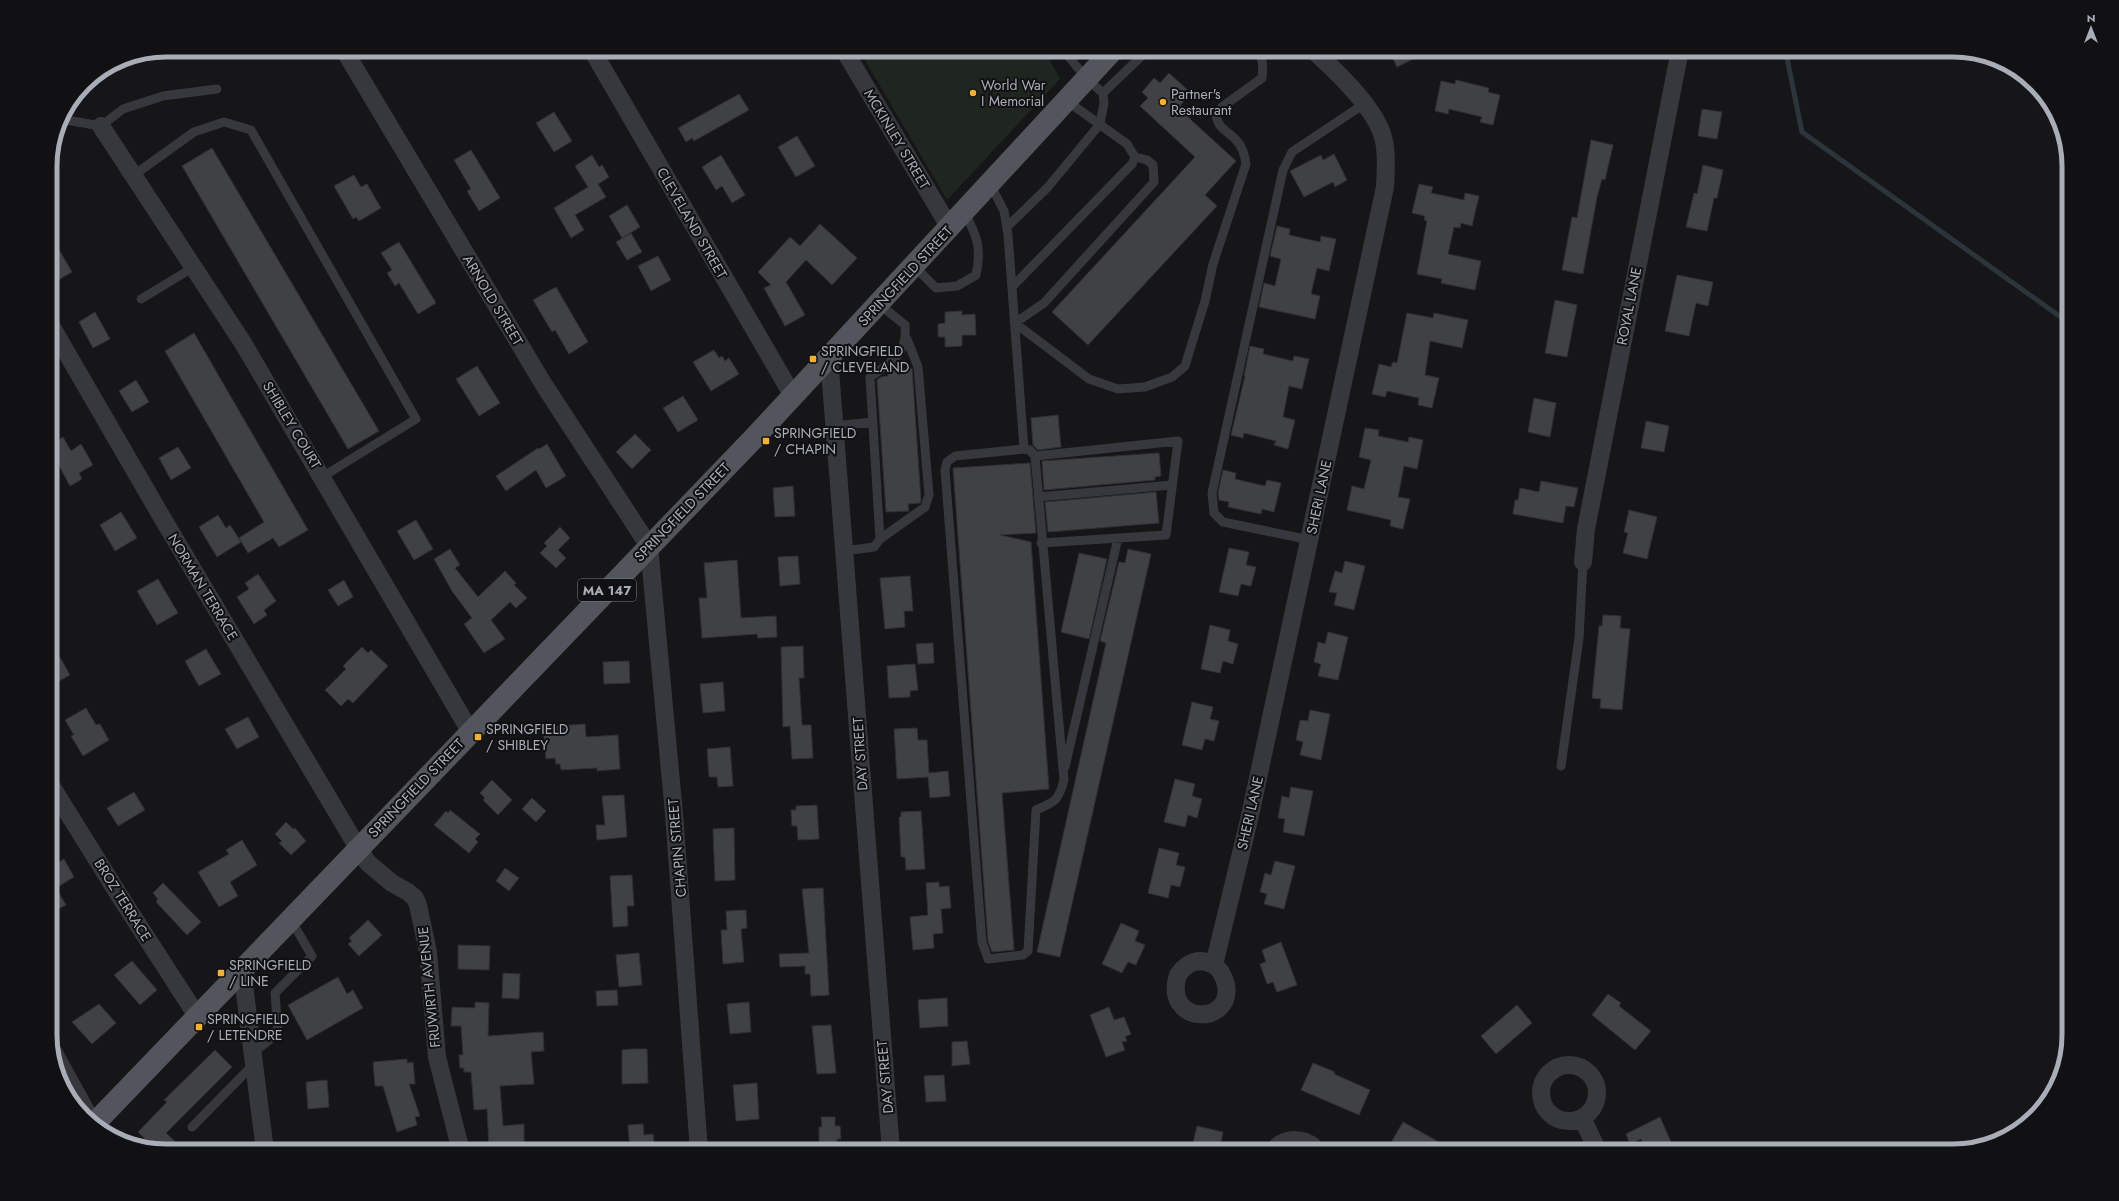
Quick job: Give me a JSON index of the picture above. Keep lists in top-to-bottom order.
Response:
{
  "streets": {
    "main road": ["SPRINGFIELD STREET", "MA 147"],
    "street": [
      "MCKINLEY STREET",
      "CLEVELAND STREET",
      "ARNOLD STREET",
      "ROYAL LANE",
      "SHIBLEY COURT",
      "SHERI LANE",
      "NORMAN TERRACE",
      "DAY STREET",
      "CHAPIN STREET",
      "BROZ TERRACE",
      "FRUWIRTH AVENUE"
    ]
  },
  "crossings": [
    ["MCKINLEY STREET", "SPRINGFIELD STREET"],
    ["CLEVELAND STREET", "SPRINGFIELD STREET"],
    ["SPRINGFIELD STREET", "ARNOLD STREET"],
    ["SPRINGFIELD STREET", "SHIBLEY COURT"],
    ["SPRINGFIELD STREET", "NORMAN TERRACE"],
    ["SPRINGFIELD STREET", "DAY STREET"],
    ["SPRINGFIELD STREET", "CHAPIN STREET"],
    ["SPRINGFIELD STREET", "BROZ TERRACE"],
    ["SPRINGFIELD STREET", "FRUWIRTH AVENUE"],
    ["ARNOLD STREET", "CHAPIN STREET"],
    ["NORMAN TERRACE", "FRUWIRTH AVENUE"]
  ],
  "places": {
    "other": ["World War I Memorial", "Partner's Restaurant"],
    "transit": [
      "SPRINGFIELD / CLEVELAND",
      "SPRINGFIELD / CHAPIN",
      "SPRINGFIELD / SHIBLEY",
      "SPRINGFIELD / LINE",
      "SPRINGFIELD / LETENDRE"
    ]
  },
  "north": "top"
}
